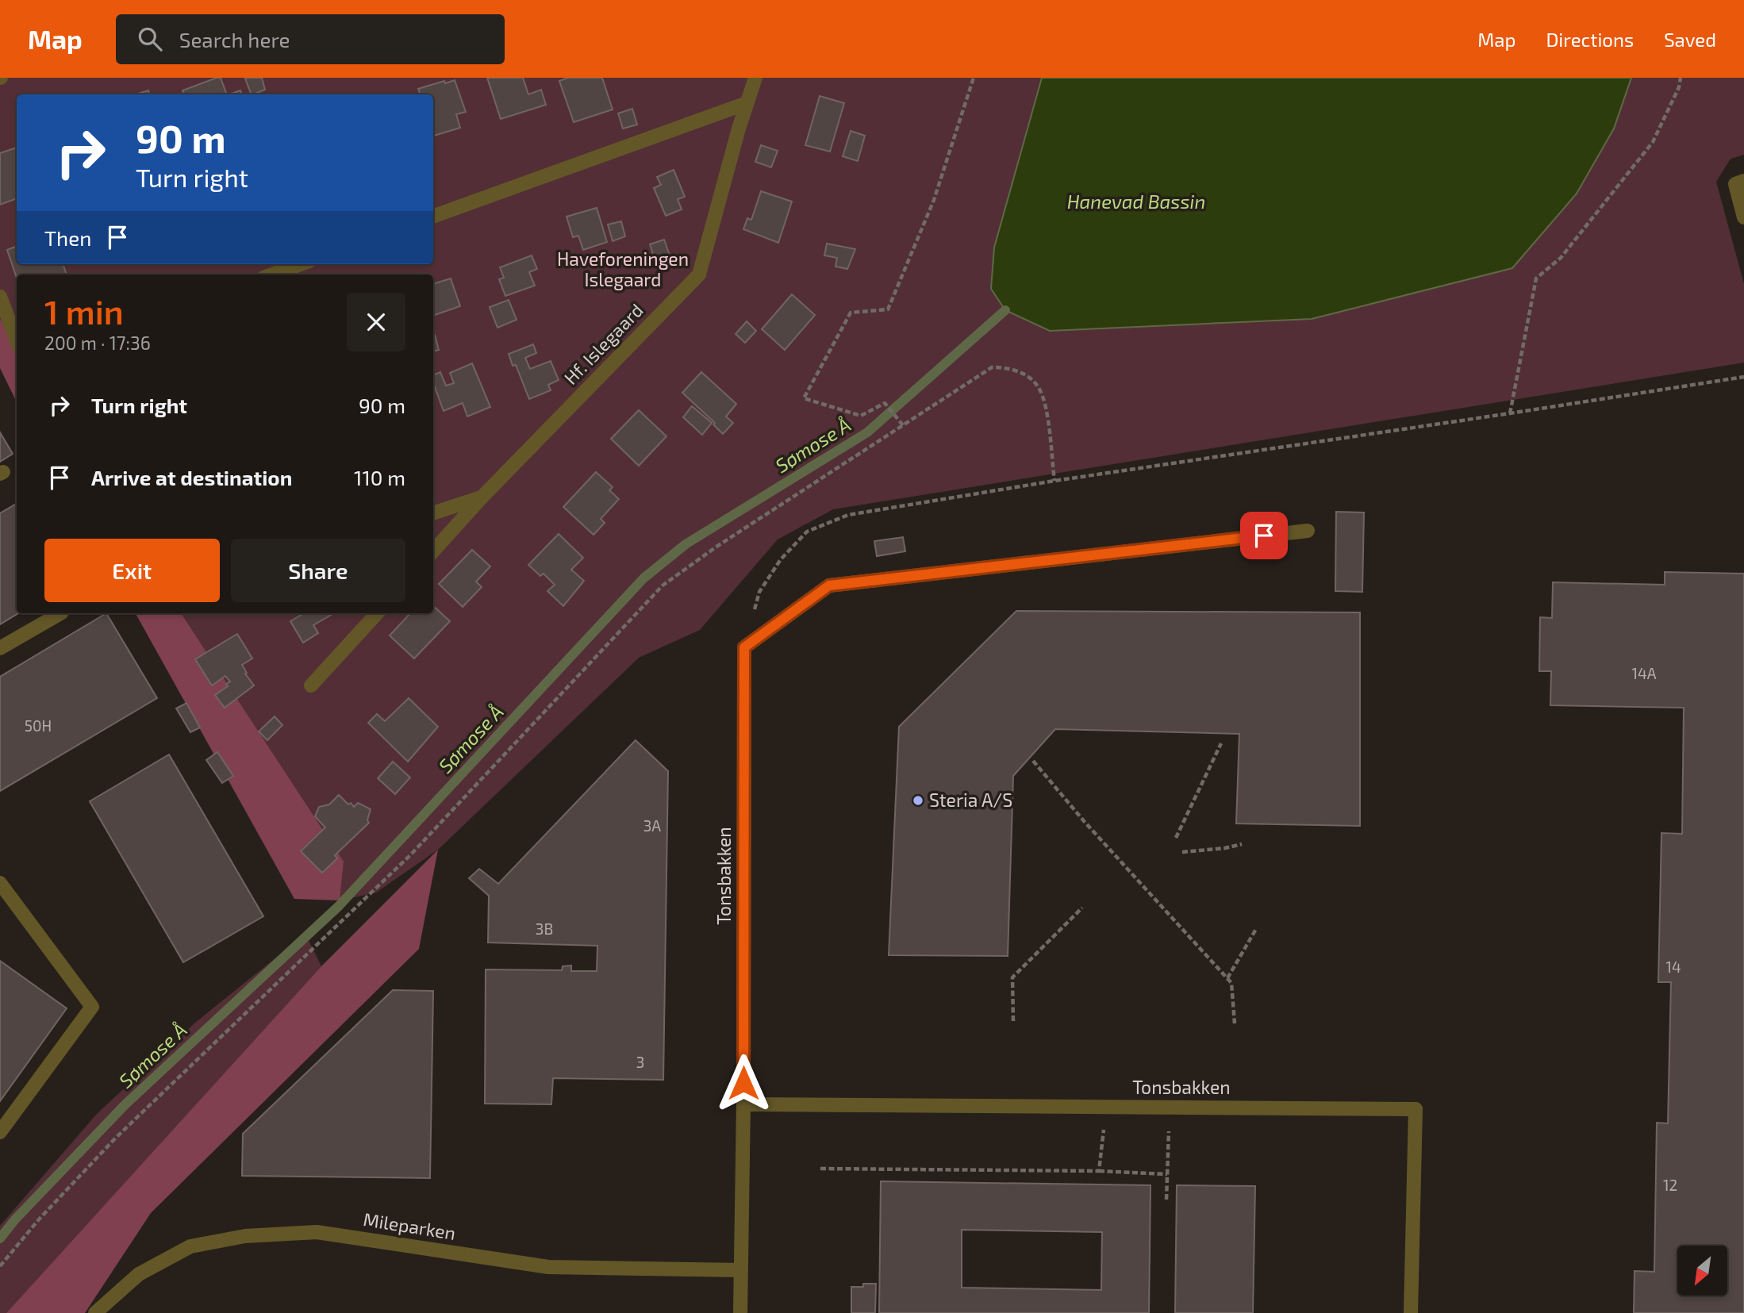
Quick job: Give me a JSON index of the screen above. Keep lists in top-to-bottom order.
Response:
{
  "streets": {
    "street": ["Hf. Islegaard", "Tonsbakken", "Mileparken"]
  },
  "crossings": [
    ["Tonsbakken", "Mileparken"]
  ],
  "water": ["Hanevad Bassin", "Sømose Å"],
  "parks": ["Haveforeningen Islegaard"],
  "places": ["Steria A/S"],
  "house_numbers": [
    "14A",
    "50H",
    "3A",
    "3B",
    "14",
    "3",
    "12"
  ],
  "north": "bottom left",
  "page": {
    "header": "Map",
    "search": "Search here",
    "nav": ["Map", "Directions", "Saved"],
    "turn": ["90 m", "Turn right"],
    "then": "Then",
    "heading": ["1 min", "200 m · 17:36"],
    "list": [
      {
        "name": "Turn right",
        "value": "90 m"
      },
      {
        "name": "Arrive at destination",
        "value": "110 m"
      }
    ],
    "buttons": ["Exit", "Share"]
  }
}
